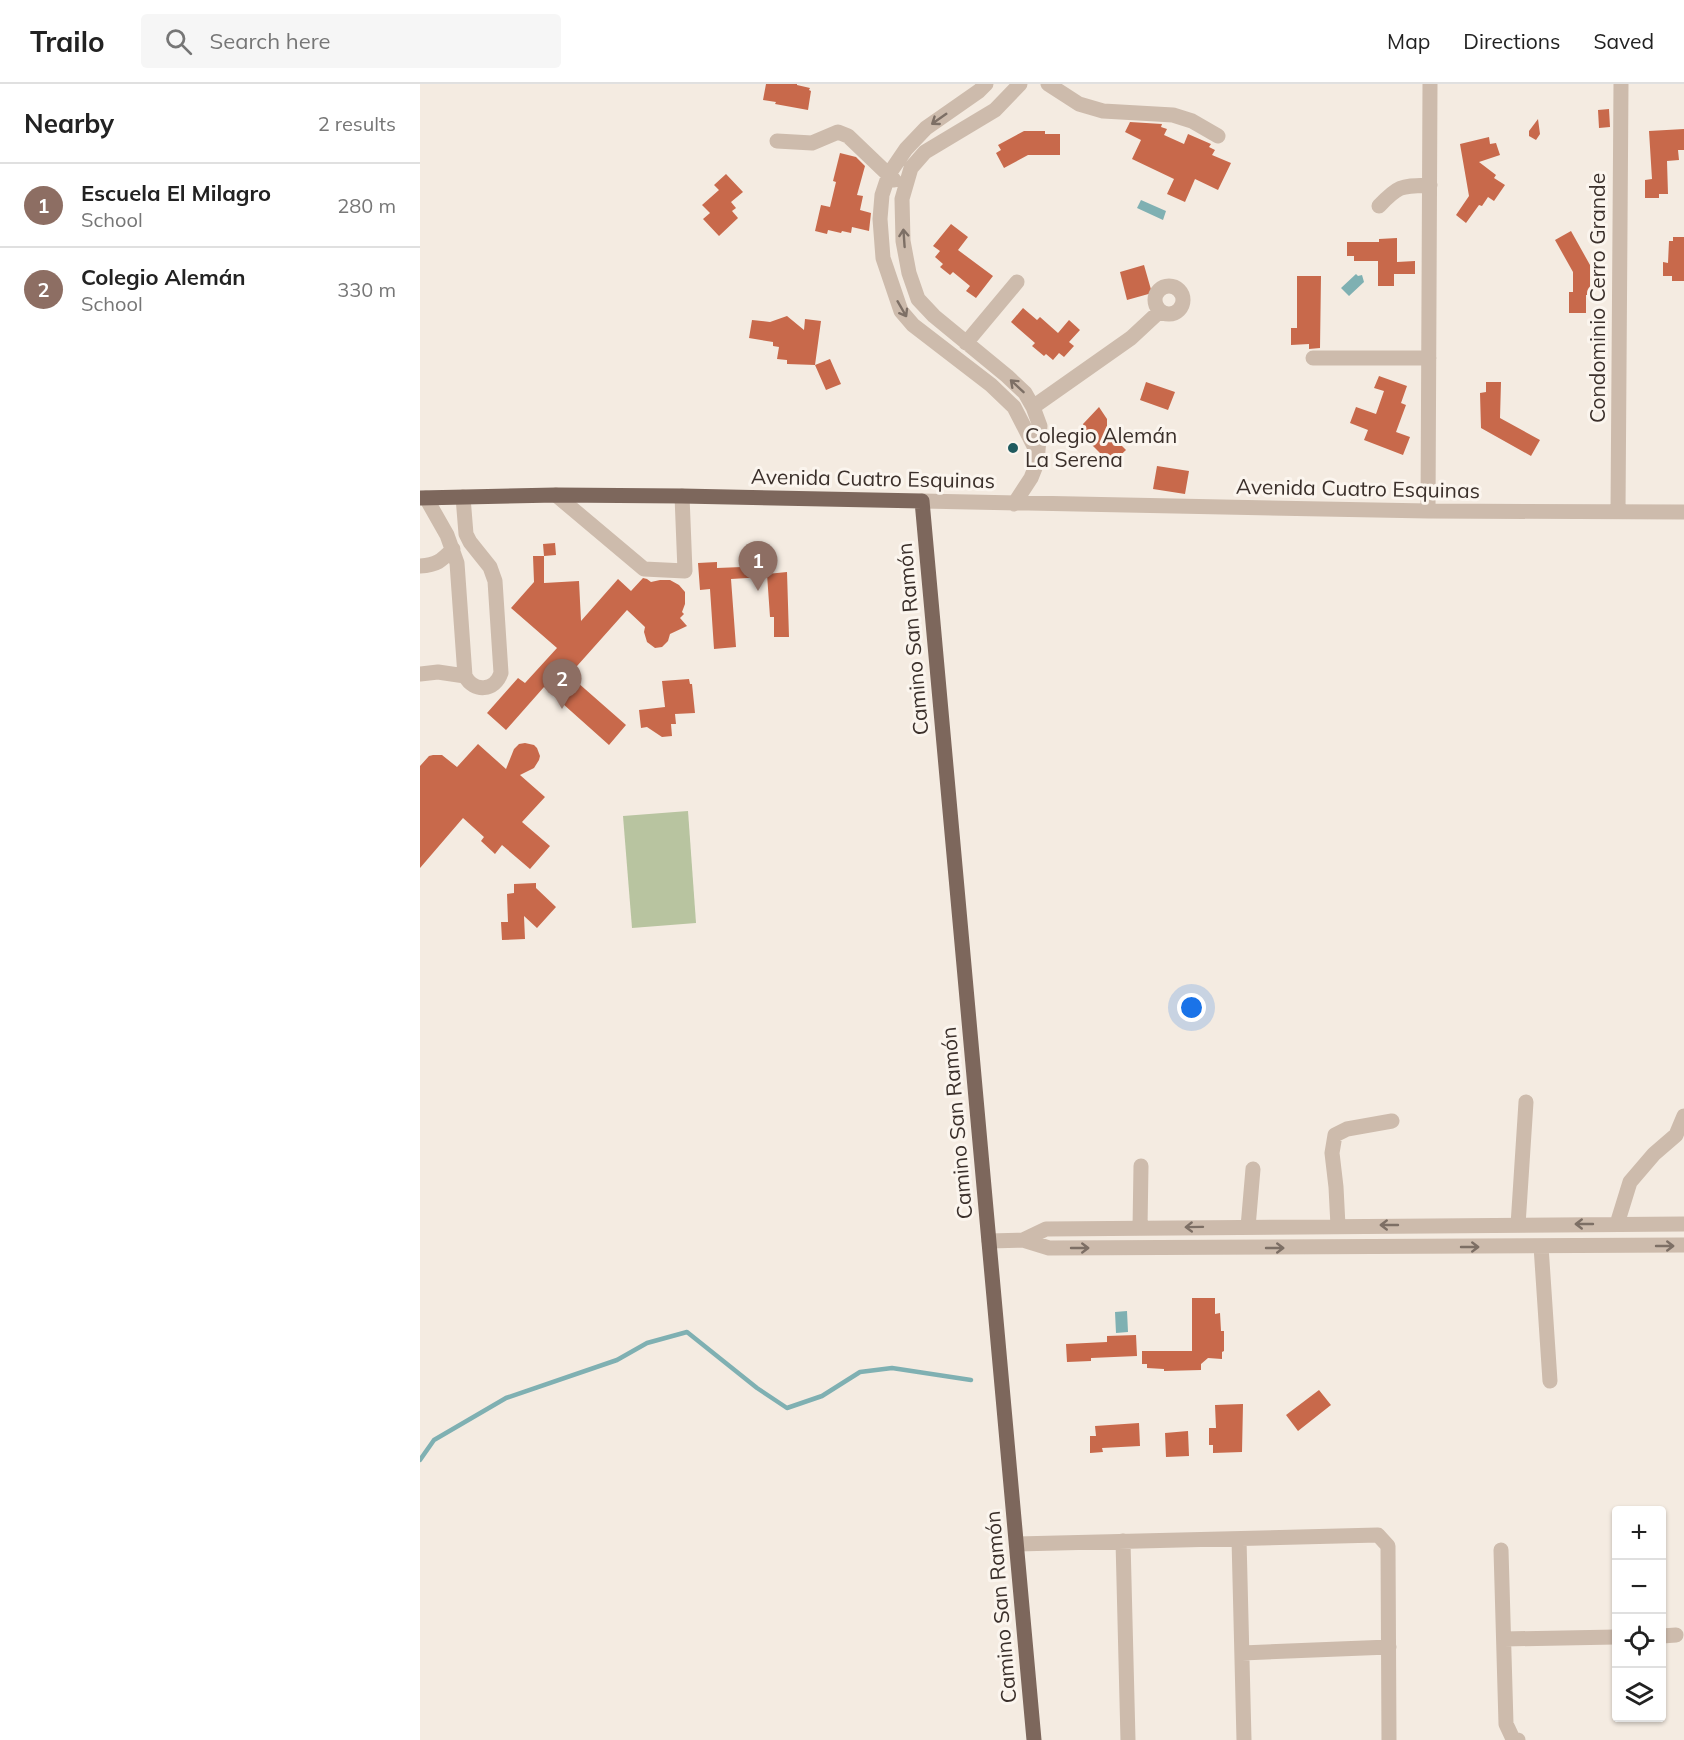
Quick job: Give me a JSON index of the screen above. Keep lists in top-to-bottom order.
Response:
{
  "streets": {
    "main road": ["Avenida Cuatro Esquinas", "Camino San Ramón"],
    "street": ["Condominio Cerro Grande"]
  },
  "crossings": [
    ["Condominio Cerro Grande", "Avenida Cuatro Esquinas"],
    ["Avenida Cuatro Esquinas", "Camino San Ramón"]
  ],
  "places": ["Colegio Alemán La Serena"],
  "page": {
    "header": "Trailo",
    "search": "Search here",
    "nav": ["Map", "Directions", "Saved"],
    "heading": ["Nearby", "2 results"],
    "list": [
      {
        "mark": "1",
        "name": "Escuela El Milagro",
        "note": "School",
        "value": "280 m"
      },
      {
        "mark": "2",
        "name": "Colegio Alemán",
        "note": "School",
        "value": "330 m"
      }
    ],
    "pins": ["1", "2"],
    "map_buttons": ["+", "−"]
  }
}
